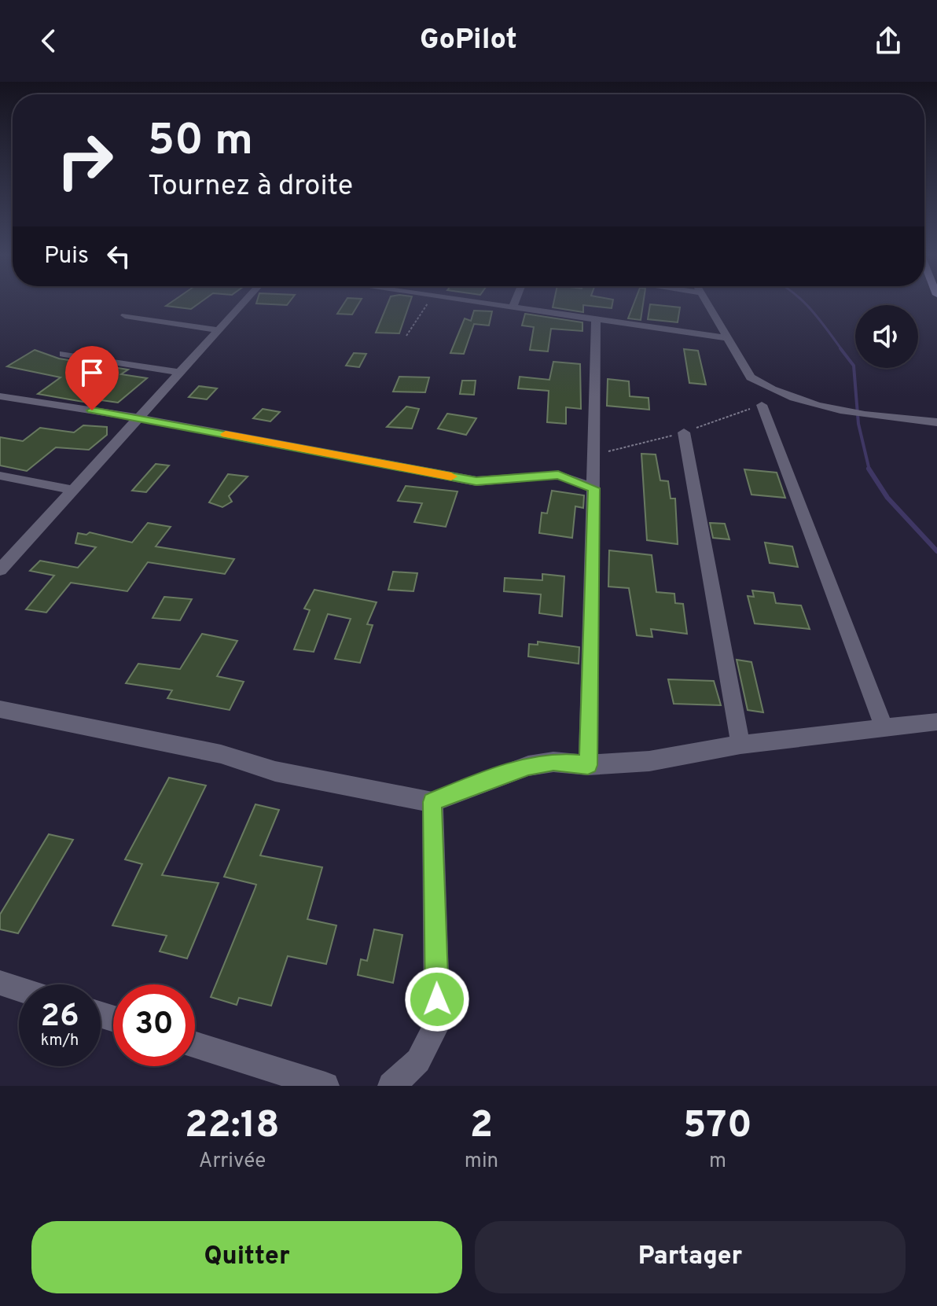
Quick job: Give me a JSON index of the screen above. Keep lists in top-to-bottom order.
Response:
{
  "page": {
    "header": "GoPilot",
    "turn": ["50 m", "Tournez à droite"],
    "then": "Puis",
    "speed": "26 km/h",
    "limit": "30",
    "eta": [
      "22:18",
      "Arrivée",
      "2",
      "min",
      "570",
      "m"
    ],
    "buttons": ["Quitter", "Partager"]
  }
}
